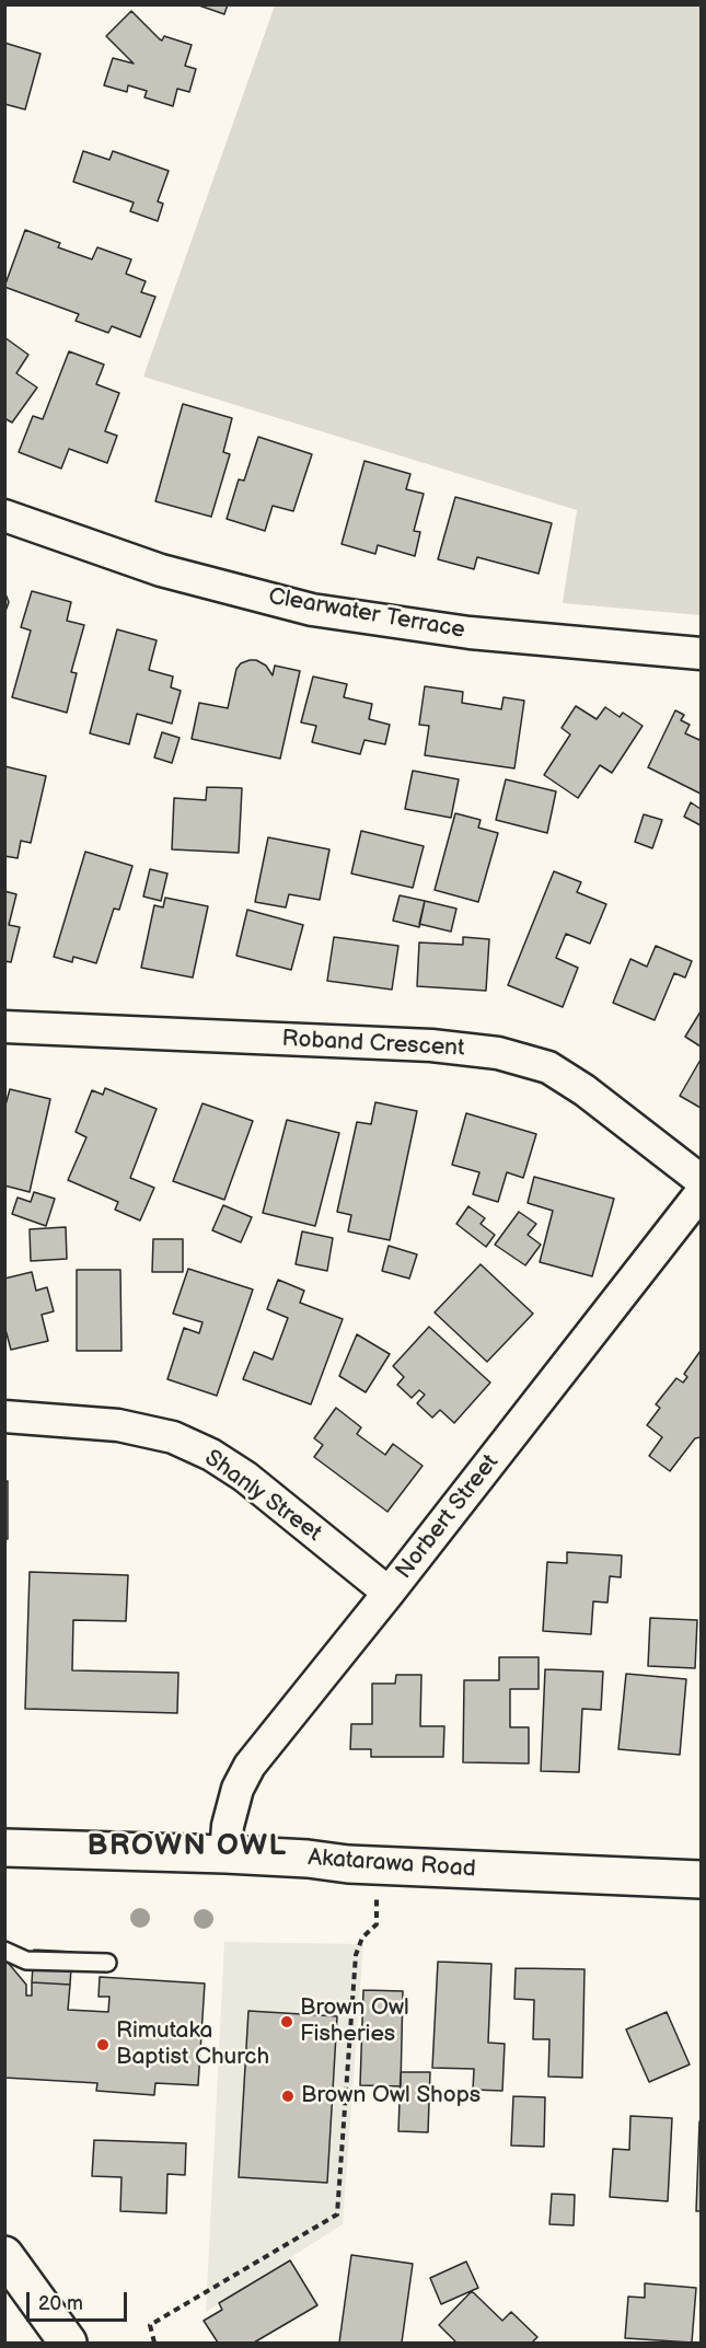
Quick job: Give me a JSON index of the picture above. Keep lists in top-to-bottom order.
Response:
{
  "streets": {
    "main road": ["Akatarawa Road"],
    "street": [
      "Clearwater Terrace",
      "Roband Crescent",
      "Shanly Street",
      "Norbert Street"
    ]
  },
  "crossings": [
    ["Shanly Street", "Norbert Street"],
    ["Norbert Street", "Akatarawa Road"]
  ],
  "districts": ["BROWN OWL"],
  "places": ["Brown Owl Fisheries", "Rimutaka Baptist Church", "Brown Owl Shops"],
  "scale_bar": "20 m"
}
